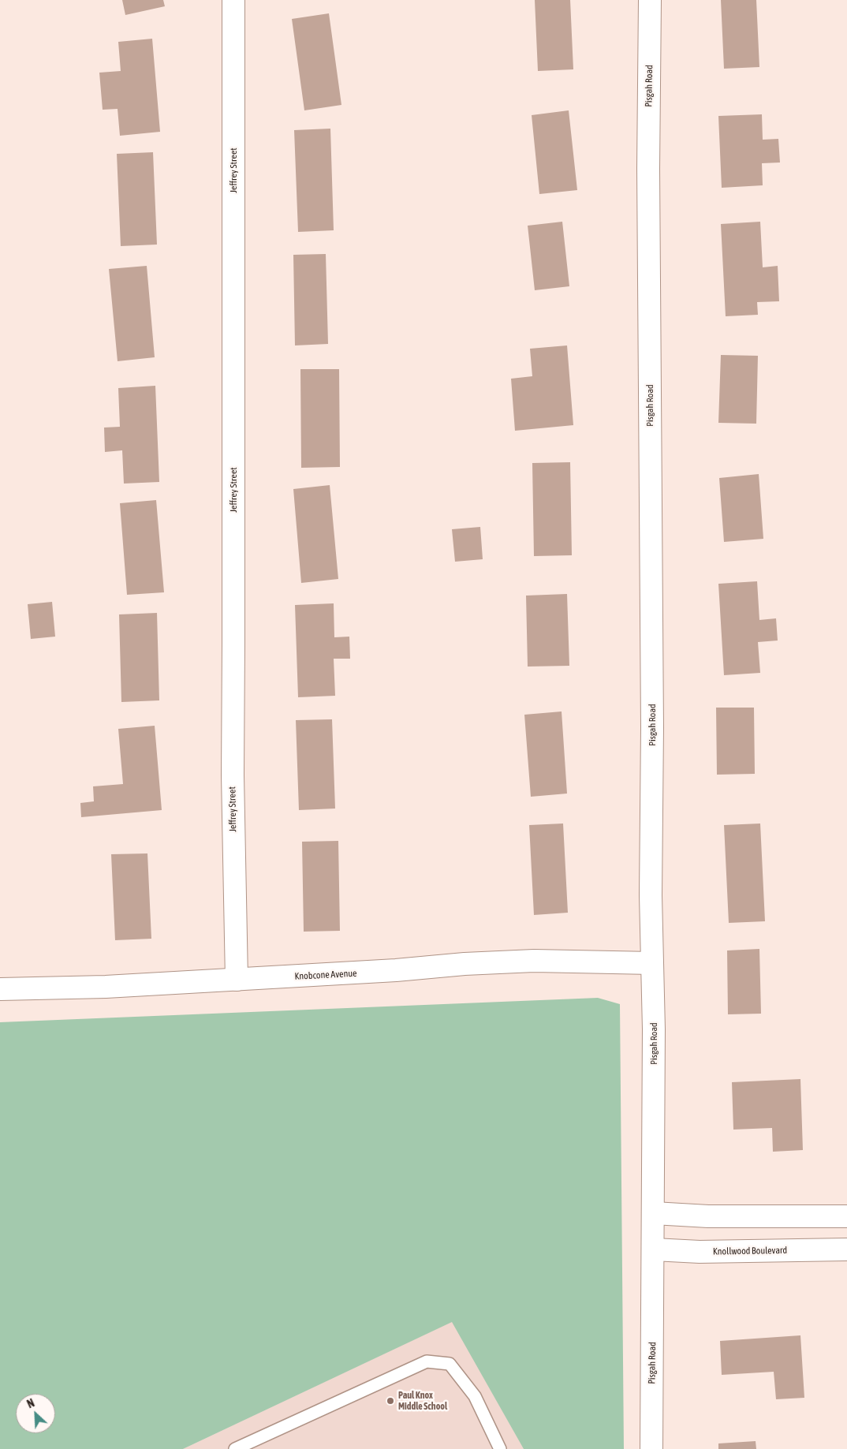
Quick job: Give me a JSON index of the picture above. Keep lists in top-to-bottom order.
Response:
{
  "streets": {
    "street": [
      "Pisgah Road",
      "Jeffrey Street",
      "Knobcone Avenue",
      "Knollwood Boulevard"
    ]
  },
  "crossings": [
    ["Pisgah Road", "Knobcone Avenue"],
    ["Pisgah Road", "Knollwood Boulevard"],
    ["Jeffrey Street", "Knobcone Avenue"]
  ],
  "places": ["Paul Knox Middle School"],
  "north": "top left"
}
